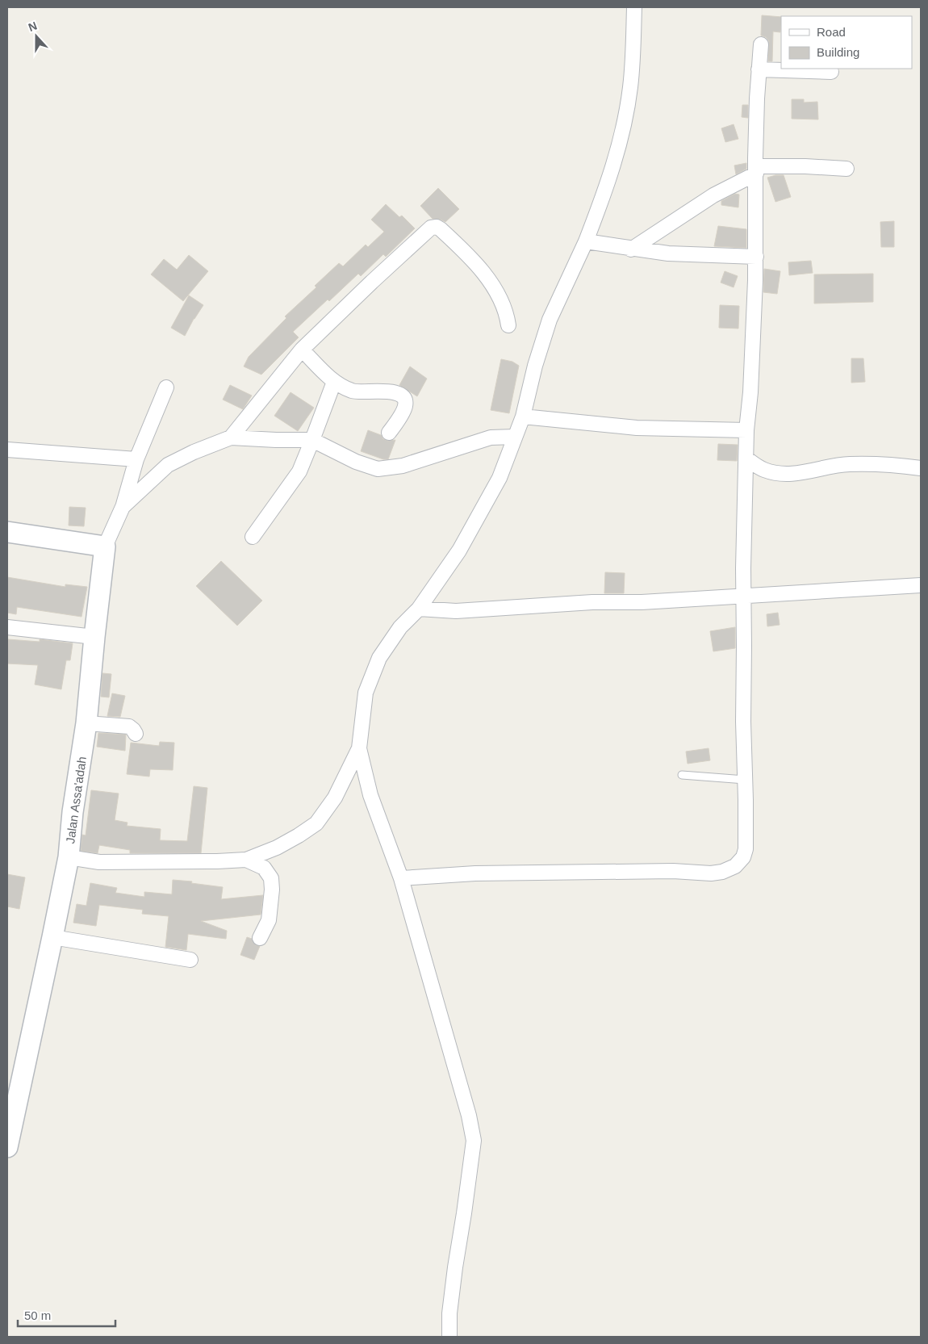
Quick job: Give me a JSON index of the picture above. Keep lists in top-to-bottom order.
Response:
{
  "streets": {
    "street": ["Jalan Assa'adah"]
  },
  "legend": ["Road", "Building"],
  "scale_bar": "50 m",
  "north": "top"
}
